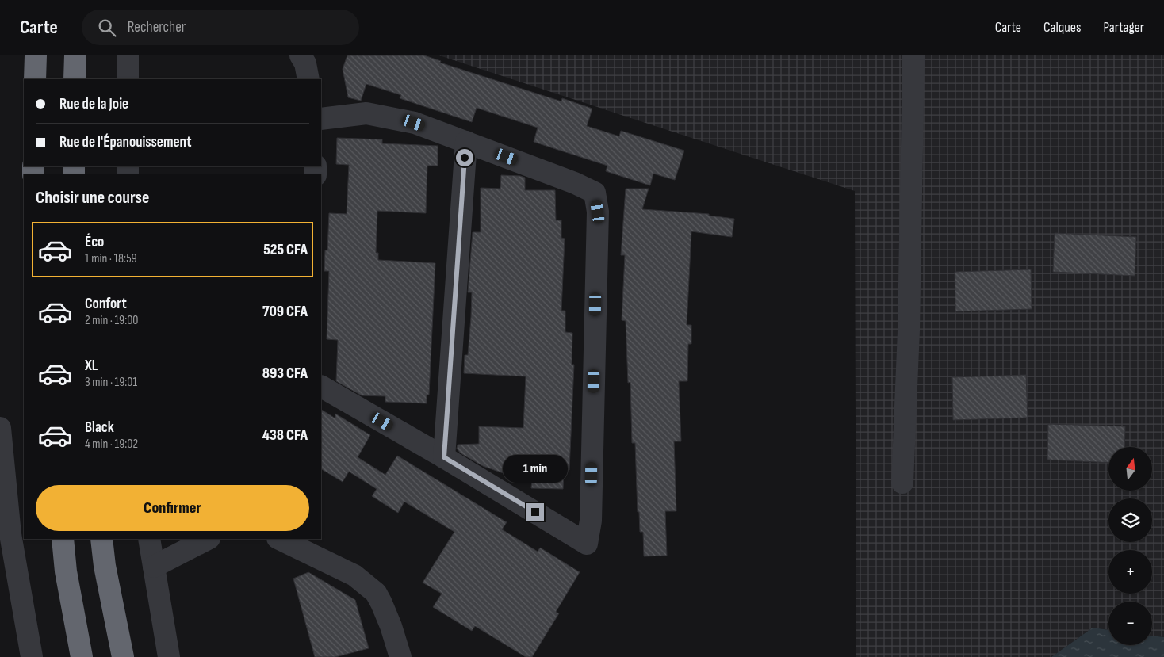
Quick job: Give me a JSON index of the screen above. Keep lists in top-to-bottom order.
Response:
{
  "north": "top",
  "page": {
    "header": "Carte",
    "search": "Rechercher",
    "nav": ["Carte", "Calques", "Partager"],
    "banner": ["Rue de la Joie", "Rue de l'Épanouissement"],
    "heading": "Choisir une course",
    "list": [
      {
        "name": "Éco",
        "note": "1 min · 18:59",
        "value": "525 CFA"
      },
      {
        "name": "Confort",
        "note": "2 min · 19:00",
        "value": "709 CFA"
      },
      {
        "name": "XL",
        "note": "3 min · 19:01",
        "value": "893 CFA"
      },
      {
        "name": "Black",
        "note": "4 min · 19:02",
        "value": "438 CFA"
      }
    ],
    "map_buttons": ["+", "−"],
    "bubble": "1 min",
    "buttons": "Confirmer"
  }
}
